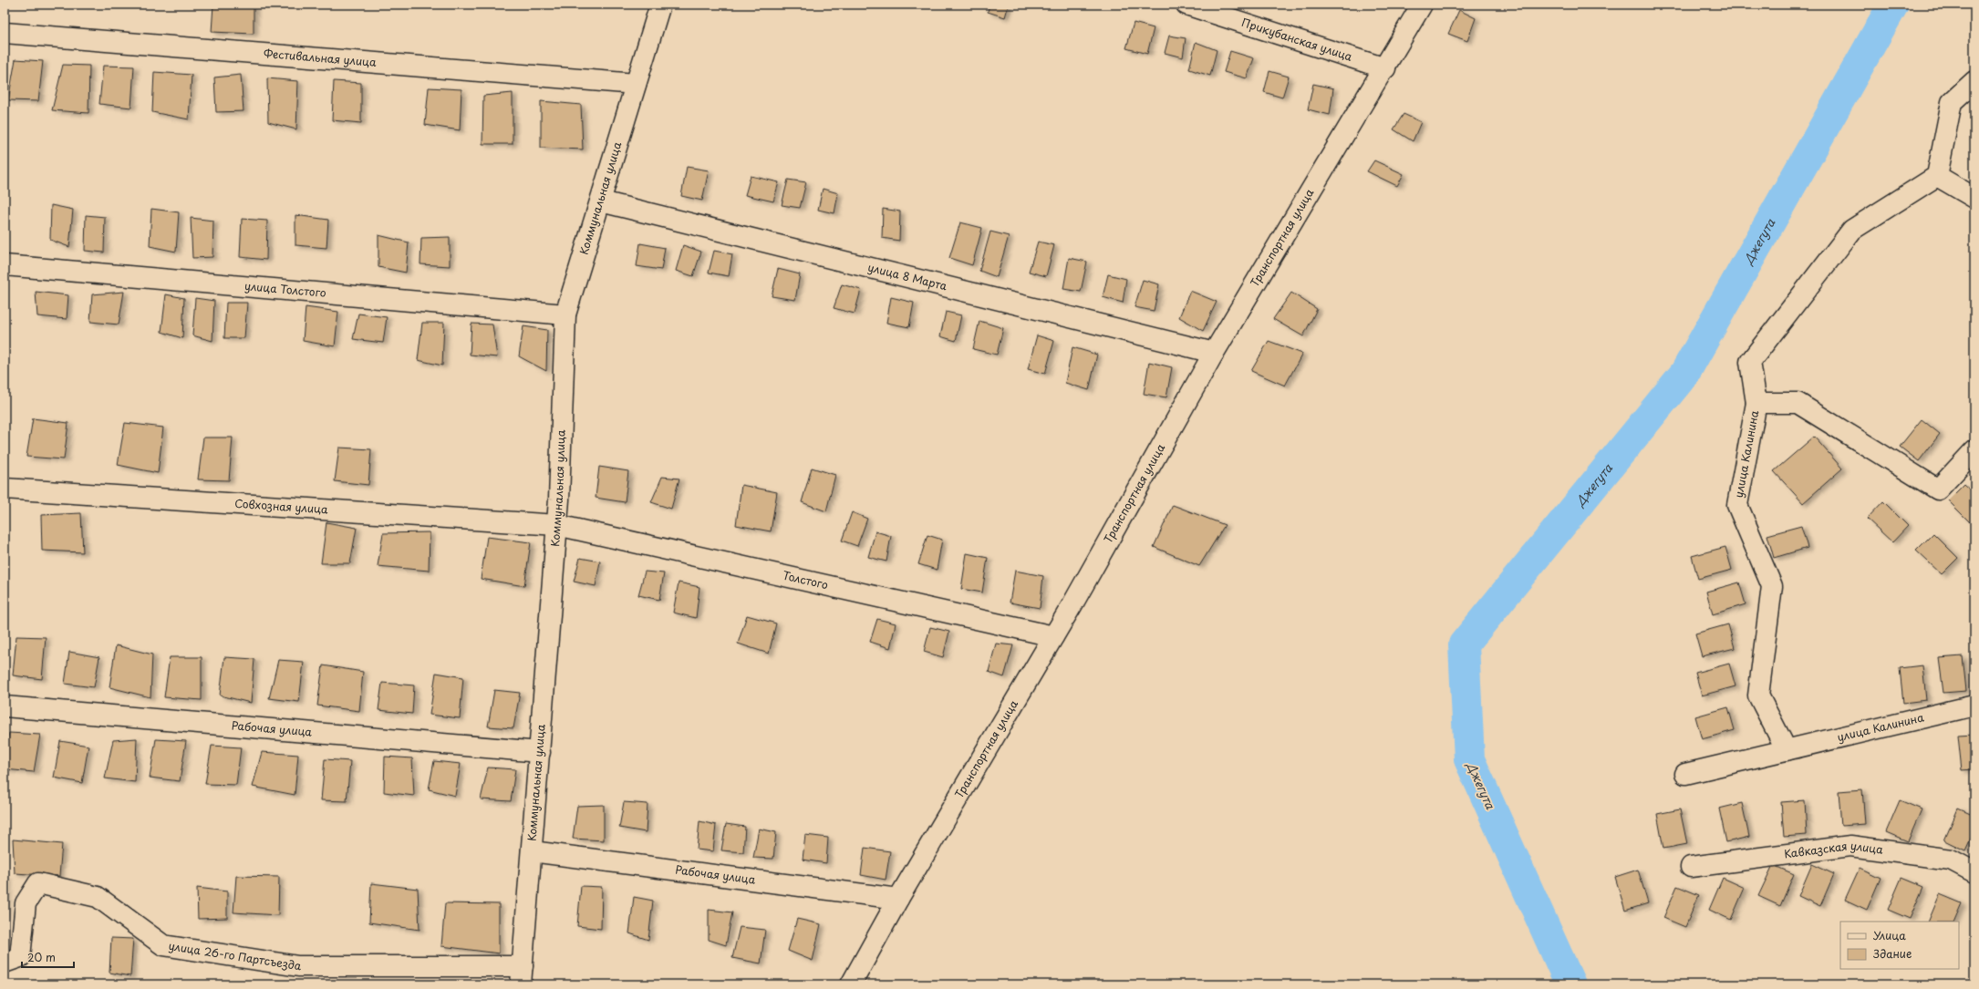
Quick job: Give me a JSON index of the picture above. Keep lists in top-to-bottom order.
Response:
{
  "streets": {
    "street": [
      "Прикубанская улица",
      "Фестивальная улица",
      "Коммунальная улица",
      "Транспортная улица",
      "улица 8 Марта",
      "улица Толстого",
      "улица Калинина",
      "Совхозная улица",
      "Толстого",
      "Рабочая улица",
      "Кавказская улица",
      "улица 26-го Партсъезда"
    ]
  },
  "crossings": [
    ["Прикубанская улица", "Транспортная улица"],
    ["Фестивальная улица", "Коммунальная улица"],
    ["Коммунальная улица", "улица 8 Марта"],
    ["Коммунальная улица", "улица Толстого"],
    ["Коммунальная улица", "Совхозная улица"],
    ["Коммунальная улица", "Толстого"],
    ["Коммунальная улица", "Рабочая улица"],
    ["Коммунальная улица", "улица 26-го Партсъезда"],
    ["Транспортная улица", "улица 8 Марта"],
    ["Транспортная улица", "Толстого"],
    ["Транспортная улица", "Рабочая улица"],
    ["Совхозная улица", "Толстого"]
  ],
  "water": ["Джегута"],
  "legend": ["Улица", "Здание"],
  "scale_bar": "20 m"
}
